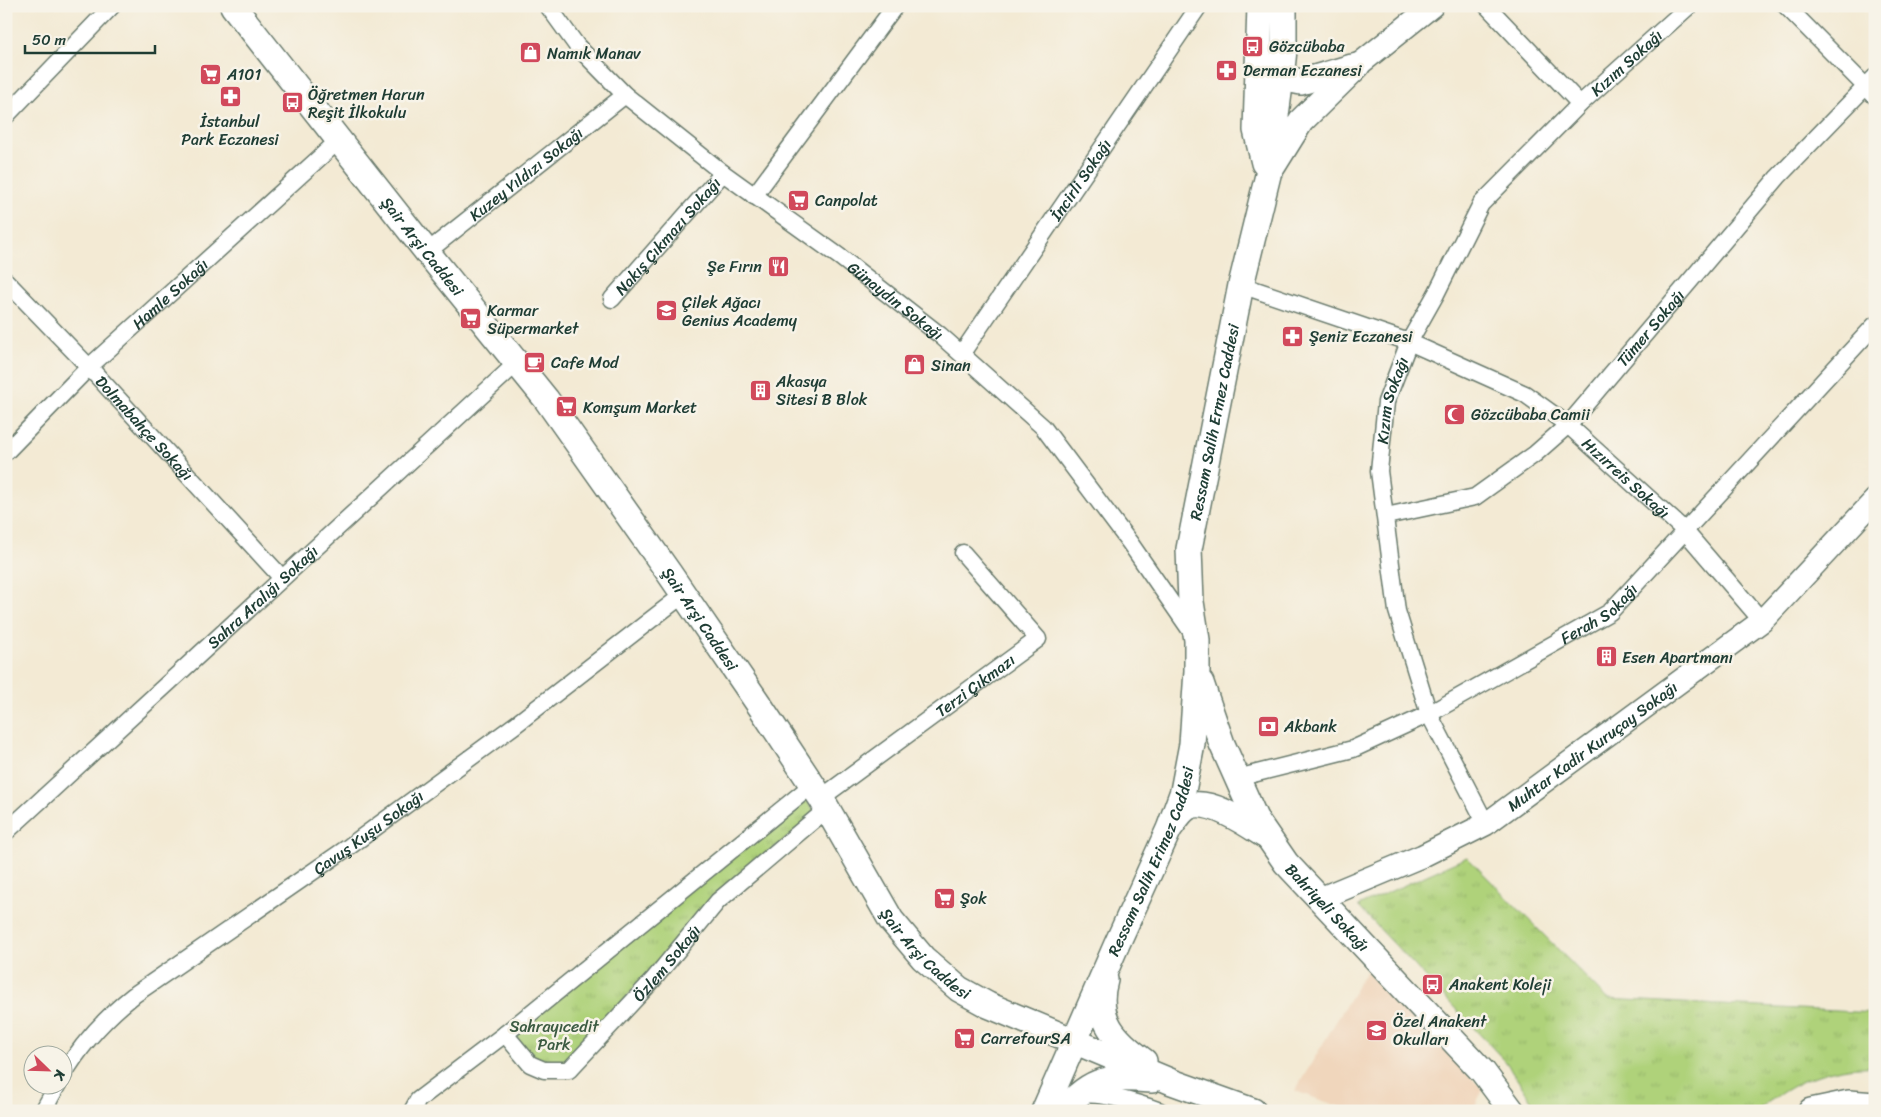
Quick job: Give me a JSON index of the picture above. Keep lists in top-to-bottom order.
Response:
{
  "streets": {
    "main road": [
      "Şair Arşi Caddesi",
      "Ressam Salih Ermez Caddesi",
      "Ressam Salih Erimez Caddesi",
      "Bahriyeli Sokağı"
    ],
    "street": [
      "Kızım Sokağı",
      "Kuzey Yıldızı Sokağı",
      "İncirli Sokağı",
      "Nakış Çıkmazı Sokağı",
      "Hamle Sokağı",
      "Günaydın Sokağı",
      "Tümer Sokağı",
      "Dolmabahçe Sokağı",
      "Hızırreis Sokağı",
      "Sahra Aralığı Sokağı",
      "Ferah Sokağı",
      "Terzi Çıkmazı",
      "Muhtar Kadir Kuruçay Sokağı",
      "Çavuş Kuşu Sokağı",
      "Özlem Sokağı"
    ]
  },
  "crossings": [
    ["Kızım Sokağı", "Tümer Sokağı"],
    ["Kızım Sokağı", "Hızırreis Sokağı"],
    ["Kızım Sokağı", "Ferah Sokağı"],
    ["Kızım Sokağı", "Muhtar Kadir Kuruçay Sokağı"],
    ["Kuzey Yıldızı Sokağı", "Şair Arşi Caddesi"],
    ["Kuzey Yıldızı Sokağı", "Günaydın Sokağı"],
    ["İncirli Sokağı", "Günaydın Sokağı"],
    ["Nakış Çıkmazı Sokağı", "Günaydın Sokağı"],
    ["Şair Arşi Caddesi", "Hamle Sokağı"],
    ["Şair Arşi Caddesi", "Sahra Aralığı Sokağı"],
    ["Şair Arşi Caddesi", "Terzi Çıkmazı"],
    ["Şair Arşi Caddesi", "Çavuş Kuşu Sokağı"],
    ["Şair Arşi Caddesi", "Ressam Salih Erimez Caddesi"],
    ["Şair Arşi Caddesi", "Özlem Sokağı"],
    ["Hamle Sokağı", "Dolmabahçe Sokağı"],
    ["Günaydın Sokağı", "Ressam Salih Ermez Caddesi"],
    ["Tümer Sokağı", "Hızırreis Sokağı"],
    ["Ressam Salih Ermez Caddesi", "Hızırreis Sokağı"],
    ["Ressam Salih Ermez Caddesi", "Ressam Salih Erimez Caddesi"],
    ["Ressam Salih Ermez Caddesi", "Bahriyeli Sokağı"],
    ["Dolmabahçe Sokağı", "Sahra Aralığı Sokağı"],
    ["Hızırreis Sokağı", "Ferah Sokağı"],
    ["Hızırreis Sokağı", "Muhtar Kadir Kuruçay Sokağı"],
    ["Ferah Sokağı", "Bahriyeli Sokağı"],
    ["Terzi Çıkmazı", "Özlem Sokağı"],
    ["Muhtar Kadir Kuruçay Sokağı", "Bahriyeli Sokağı"],
    ["Ressam Salih Erimez Caddesi", "Bahriyeli Sokağı"]
  ],
  "parks": ["Sahrayıcedit Park"],
  "places": {
    "bus stop": ["Gözcübaba", "Öğretmen Harun Reşit İlkokulu", "Anakent Koleji"],
    "shop": ["Namık Manav", "Sinan"],
    "pharmacy": ["Derman Eczanesi", "İstanbul Park Eczanesi", "Şeniz Eczanesi"],
    "supermarket": [
      "A101",
      "Canpolat",
      "Karmar Süpermarket",
      "Komşum Market",
      "Şok",
      "CarrefourSA"
    ],
    "restaurant": ["Şe Fırın"],
    "school or university": ["Çilek Ağacı Genius Academy", "Özel Anakent Okulları"],
    "cafe": ["Cafe Mod"],
    "building": ["Akasya Sitesi B Blok", "Esen Apartmanı"],
    "mosque": ["Gözcübaba Camii"],
    "bank": ["Akbank"]
  },
  "scale_bar": "50 m",
  "north": "bottom right"
}
